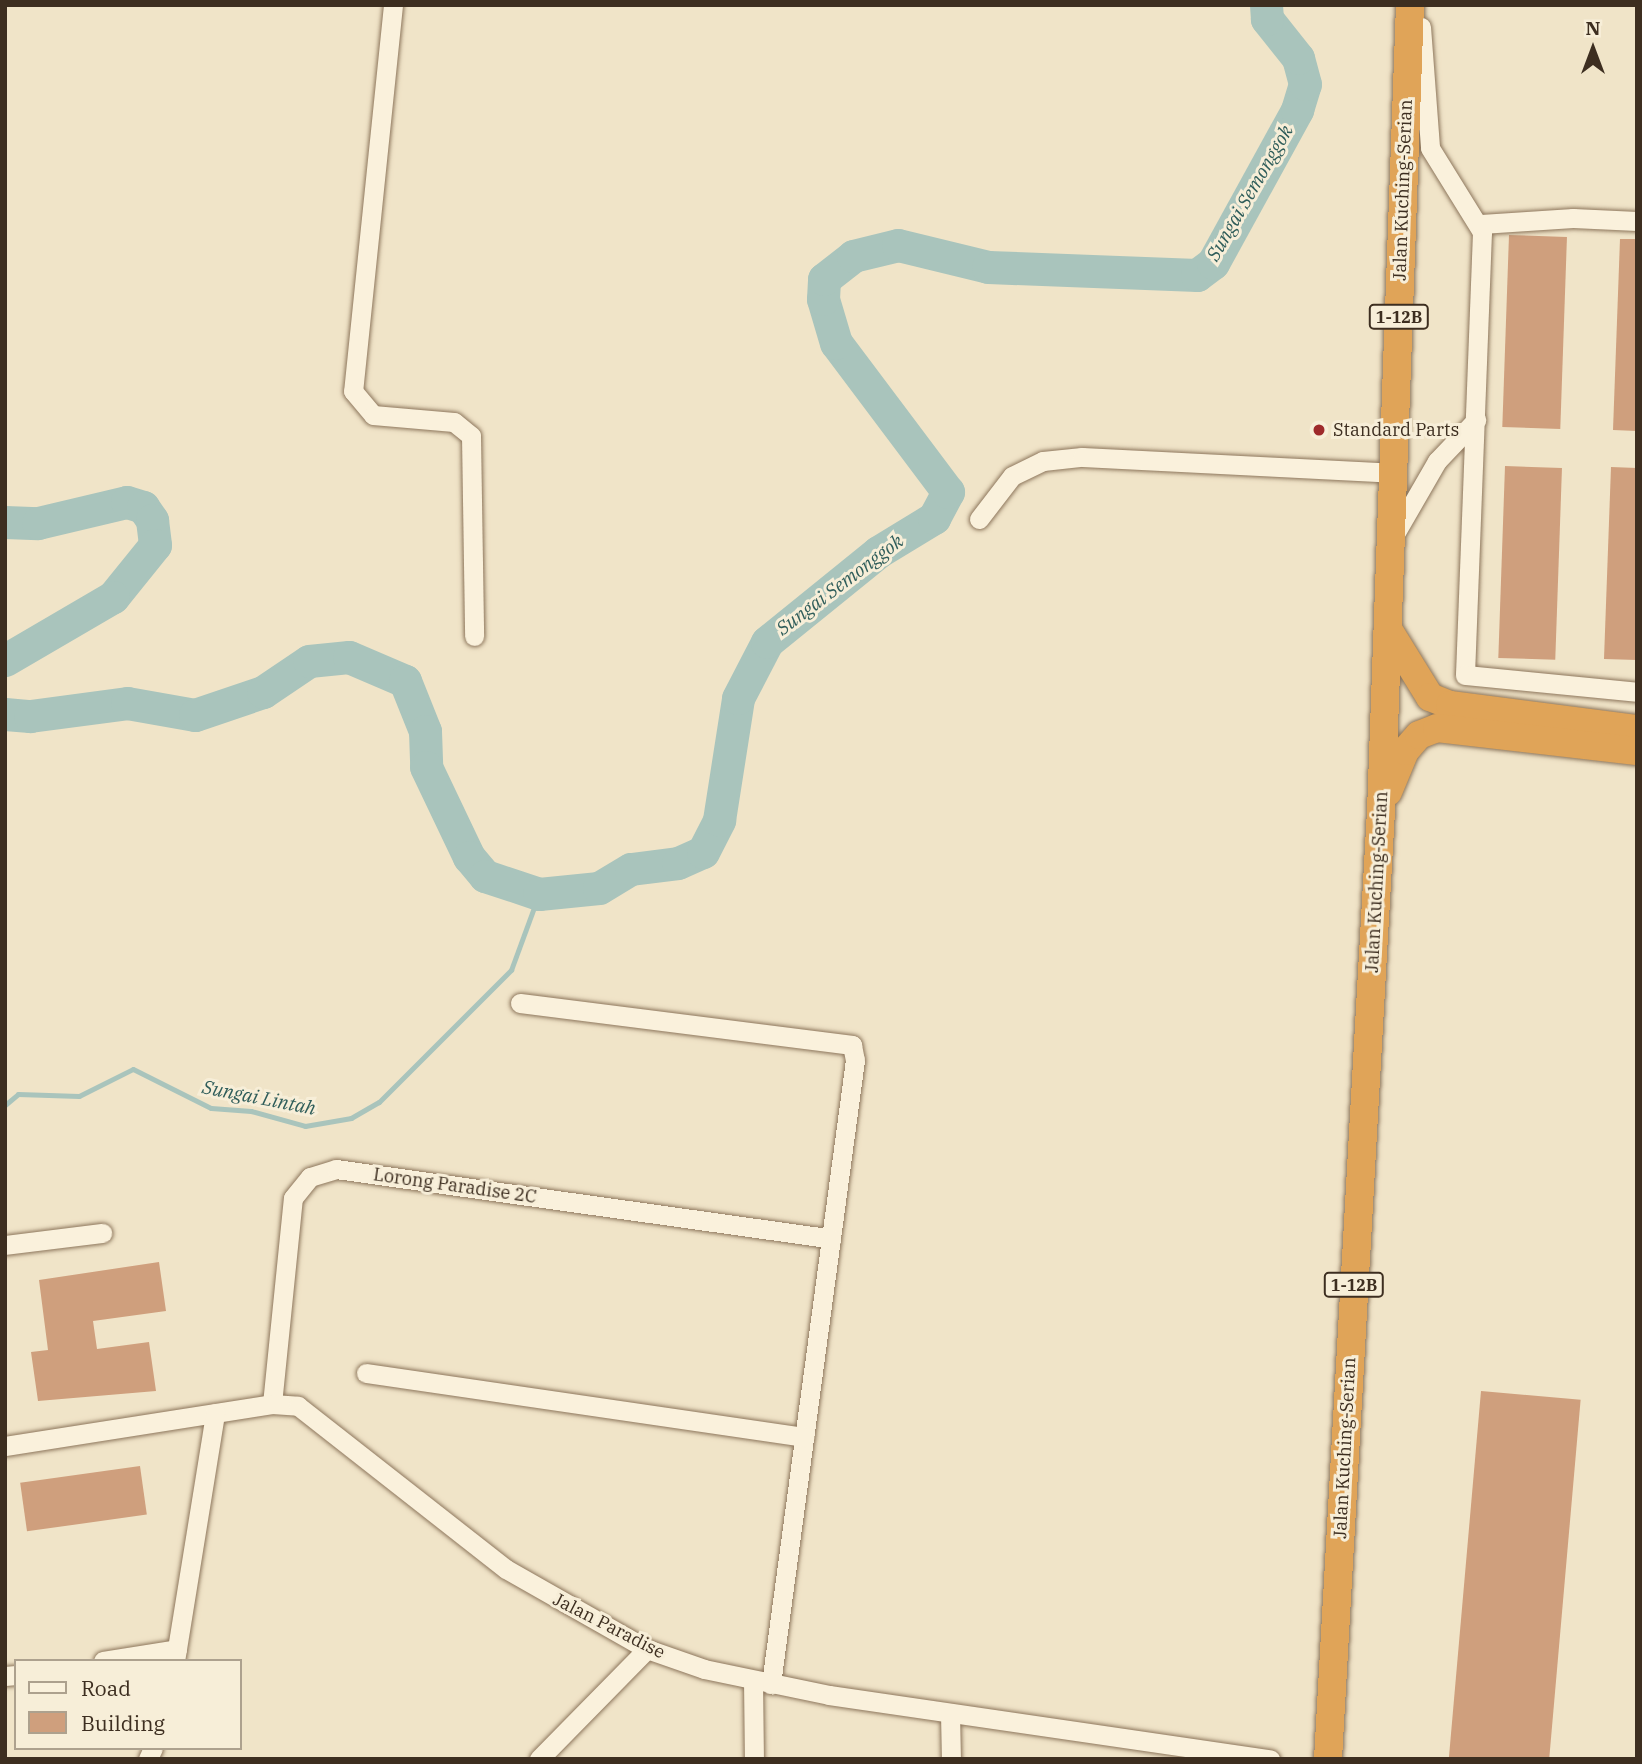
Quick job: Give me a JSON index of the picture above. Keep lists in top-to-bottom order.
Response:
{
  "streets": {
    "highway": ["Jalan Kuching-Serian", "1-12B"],
    "street": ["Lorong Paradise 2C", "Jalan Paradise"]
  },
  "crossings": [
    ["Lorong Paradise 2C", "Jalan Paradise"]
  ],
  "water": ["Sungai Semonggok", "Sungai Lintah"],
  "places": ["Standard Parts"],
  "legend": ["Road", "Building"],
  "north": "top"
}
